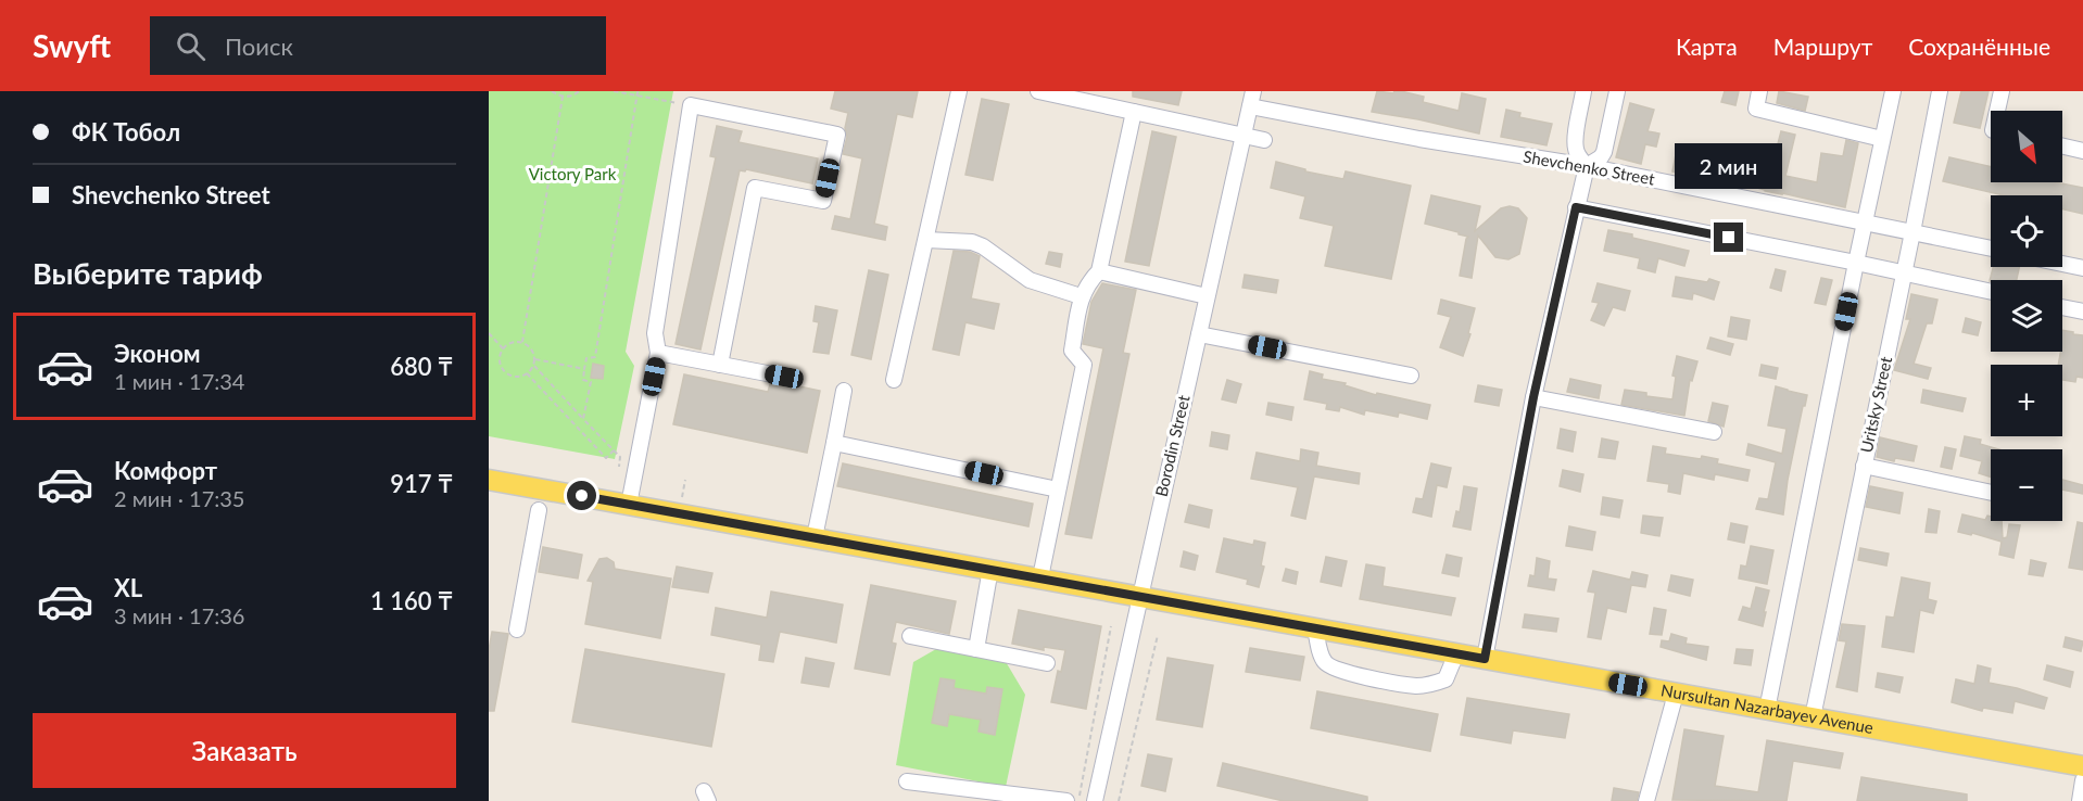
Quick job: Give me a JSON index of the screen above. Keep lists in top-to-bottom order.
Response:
{
  "streets": {
    "main road": ["Nursultan Nazarbayev Avenue"],
    "street": ["Shevchenko Street", "Uritsky Street", "Borodin Street"]
  },
  "crossings": [
    ["Shevchenko Street", "Uritsky Street"],
    ["Shevchenko Street", "Borodin Street"],
    ["Uritsky Street", "Nursultan Nazarbayev Avenue"],
    ["Borodin Street", "Nursultan Nazarbayev Avenue"]
  ],
  "parks": ["Victory Park"],
  "north": "bottom right",
  "page": {
    "header": "Swyft",
    "search": "Поиск",
    "nav": ["Карта", "Маршрут", "Сохранённые"],
    "banner": ["ФК Тобол", "Shevchenko Street"],
    "map_buttons": ["+", "−"],
    "bubble": "2 мин",
    "heading": "Выберите тариф",
    "list": [
      {
        "name": "Эконом",
        "note": "1 мин · 17:34",
        "value": "680 ₸"
      },
      {
        "name": "Комфорт",
        "note": "2 мин · 17:35",
        "value": "917 ₸"
      },
      {
        "name": "XL",
        "note": "3 мин · 17:36",
        "value": "1 160 ₸"
      }
    ],
    "buttons": "Заказать"
  }
}
